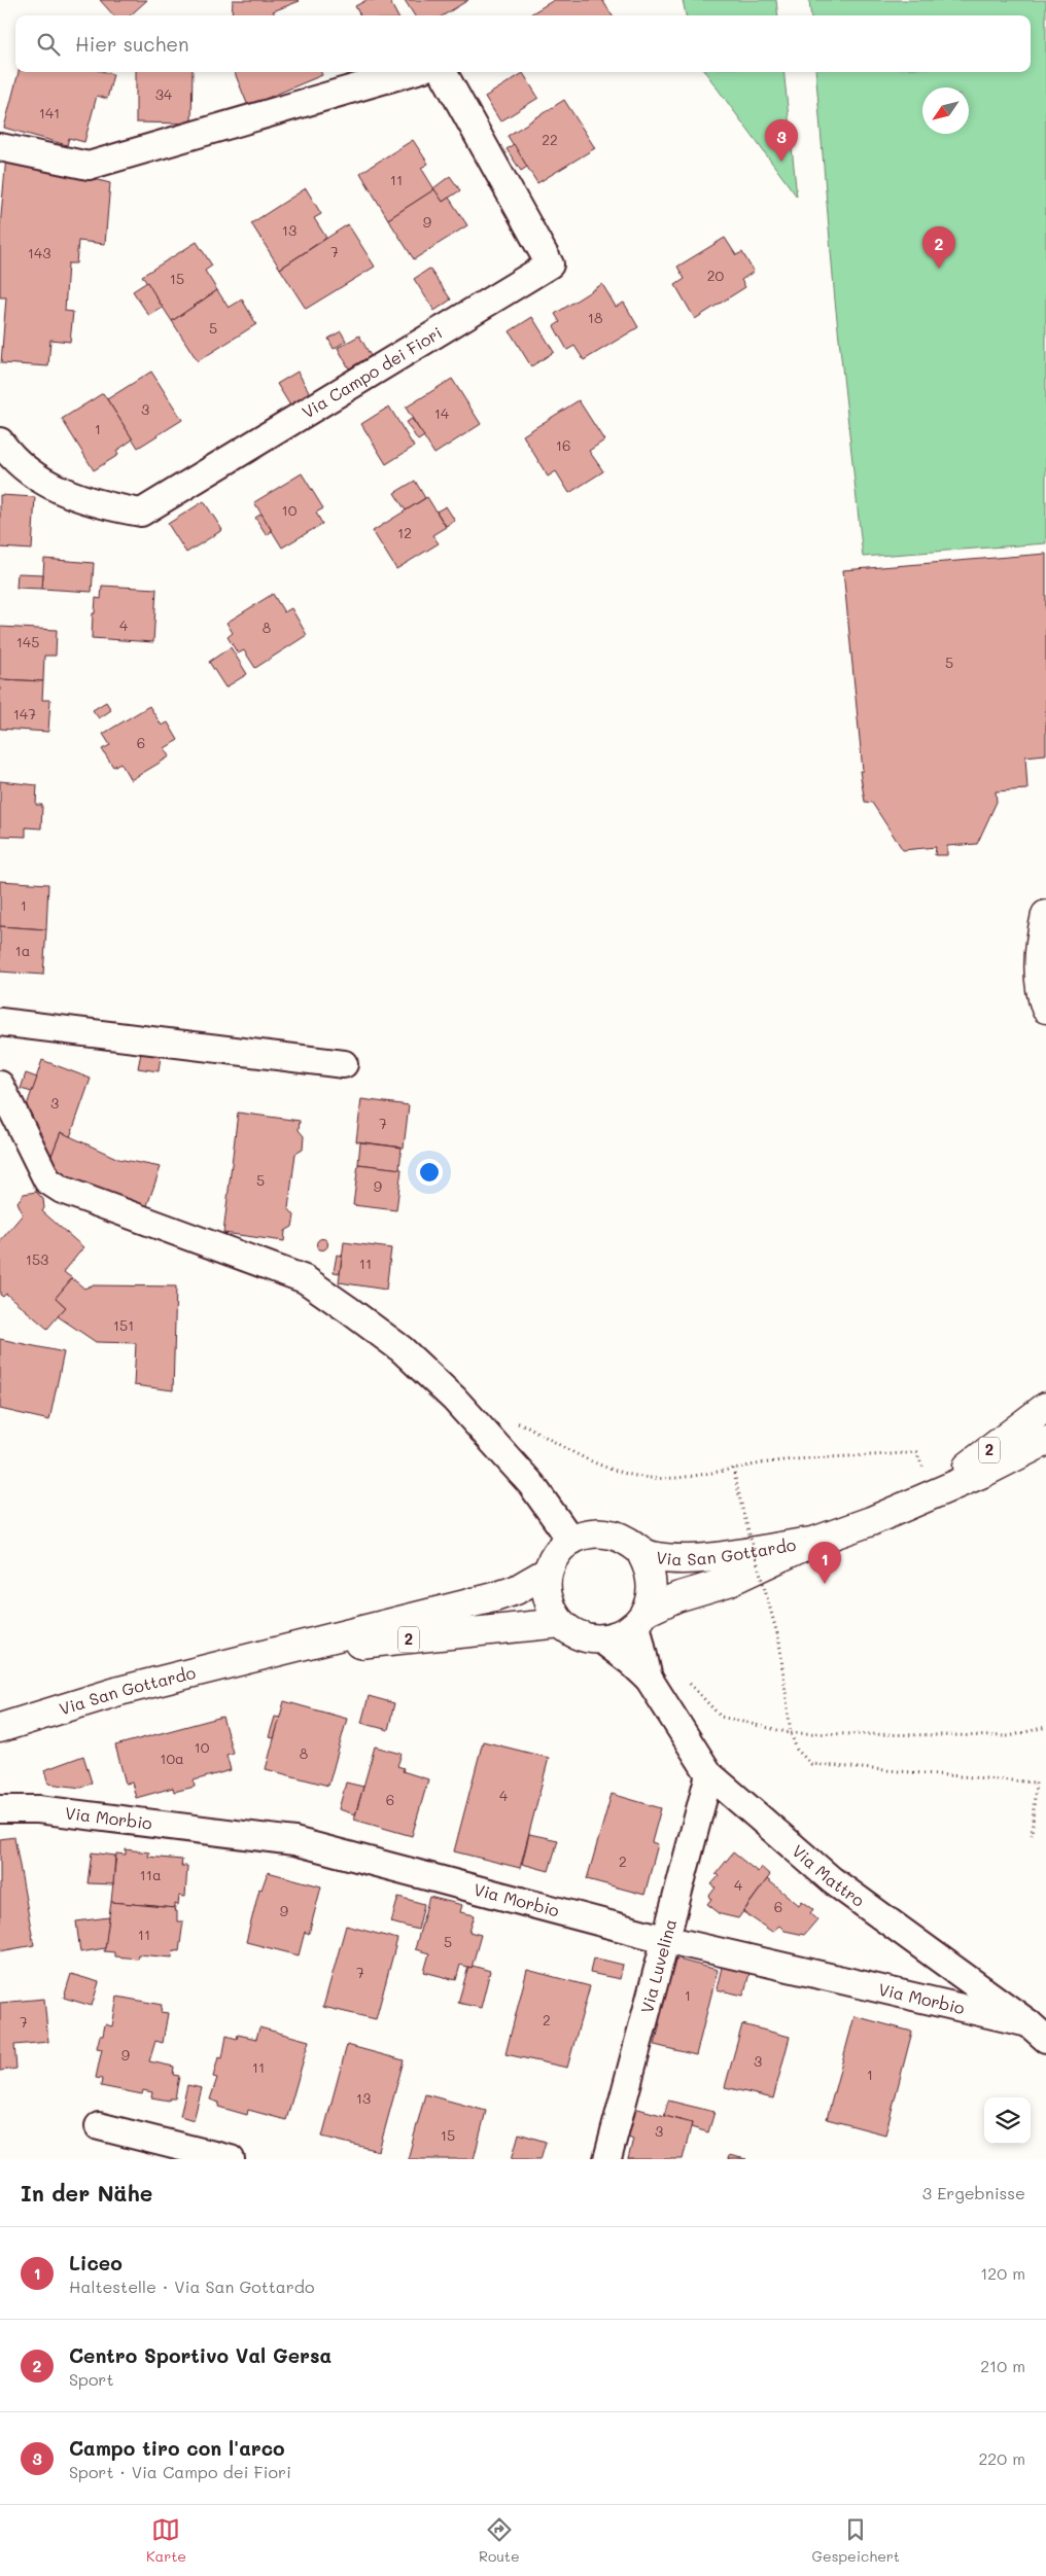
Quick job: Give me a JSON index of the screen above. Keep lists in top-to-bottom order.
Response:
{
  "streets": {
    "main road": ["2", "Via San Gottardo"],
    "street": [
      "Via Campo dei Fiori",
      "Via Morbio",
      "Via Mattro",
      "Via Luvelina"
    ]
  },
  "crossings": [
    ["Via San Gottardo", "Via Mattro"],
    ["Via Morbio", "Via Mattro"],
    ["Via Morbio", "Via Luvelina"],
    ["Via Mattro", "Via Luvelina"]
  ],
  "house_numbers": [
    "34",
    "141",
    "22",
    "11",
    "9",
    "13",
    "7",
    "143",
    "20",
    "15",
    "18",
    "5",
    "3",
    "14",
    "1",
    "16",
    "10",
    "12",
    "4",
    "8",
    "145",
    "5",
    "147",
    "6",
    "1",
    "1a",
    "3",
    "7",
    "5",
    "9",
    "153",
    "11",
    "151",
    "10",
    "8",
    "10a",
    "4",
    "6",
    "2",
    "11a",
    "4",
    "6",
    "9",
    "11",
    "5",
    "7",
    "1",
    "2",
    "7",
    "9",
    "3",
    "11",
    "1",
    "13",
    "3",
    "15"
  ],
  "north": "bottom left",
  "page": {
    "search": "Hier suchen",
    "pins": ["3", "2", "1"],
    "heading": ["In der Nähe", "3 Ergebnisse"],
    "list": [
      {
        "mark": "1",
        "name": "Liceo",
        "note": "Haltestelle · Via San Gottardo",
        "value": "120 m"
      },
      {
        "mark": "2",
        "name": "Centro Sportivo Val Gersa",
        "note": "Sport",
        "value": "210 m"
      },
      {
        "mark": "3",
        "name": "Campo tiro con l'arco",
        "note": "Sport · Via Campo dei Fiori",
        "value": "220 m"
      }
    ],
    "nav": ["Karte", "Route", "Gespeichert"]
  }
}
